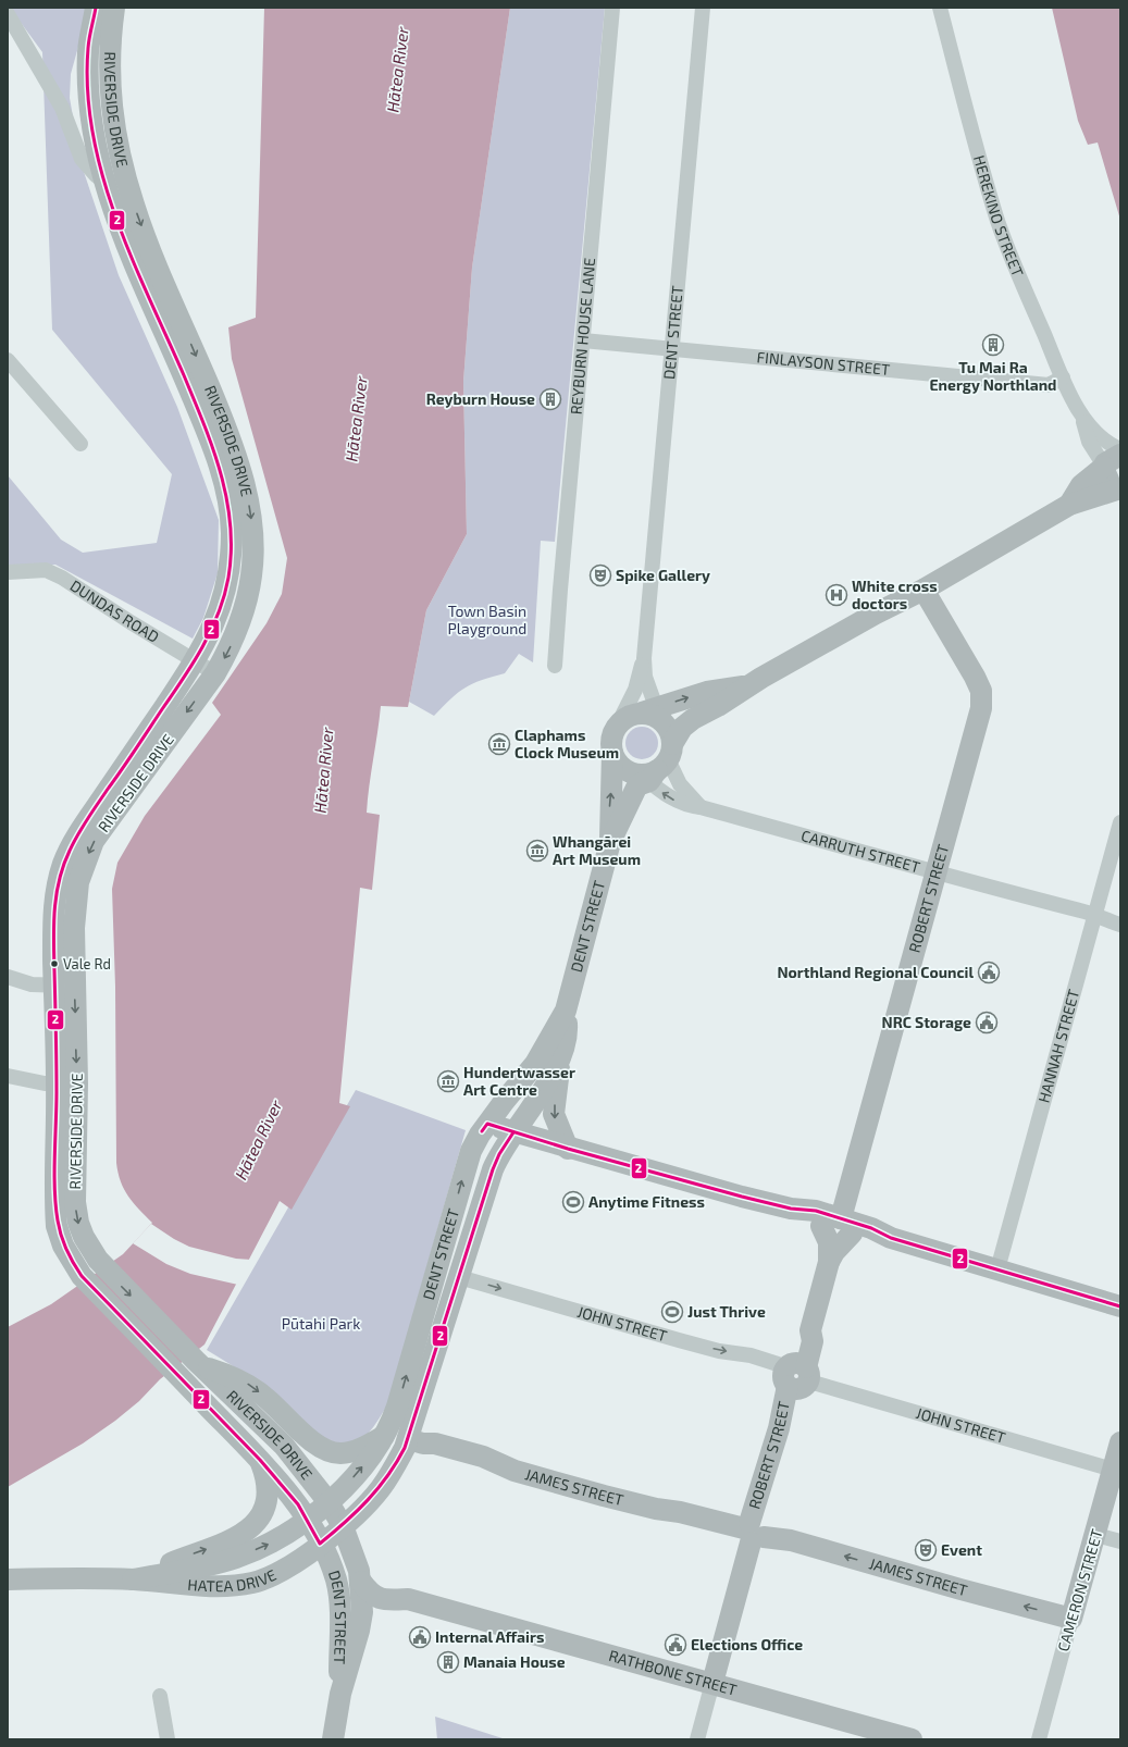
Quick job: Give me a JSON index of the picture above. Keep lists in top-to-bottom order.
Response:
{
  "streets": {
    "main road": [
      "RIVERSIDE DRIVE",
      "DENT STREET",
      "ROBERT STREET",
      "JAMES STREET",
      "HATEA DRIVE",
      "CAMERON STREET",
      "RATHBONE STREET"
    ],
    "street": [
      "HEREKINO STREET",
      "REYBURN HOUSE LANE",
      "FINLAYSON STREET",
      "DUNDAS ROAD",
      "CARRUTH STREET",
      "HANNAH STREET",
      "JOHN STREET"
    ]
  },
  "crossings": [
    ["RIVERSIDE DRIVE", "DENT STREET"],
    ["RIVERSIDE DRIVE", "DUNDAS ROAD"],
    ["RIVERSIDE DRIVE", "HATEA DRIVE"],
    ["HEREKINO STREET", "FINLAYSON STREET"],
    ["DENT STREET", "FINLAYSON STREET"],
    ["DENT STREET", "CARRUTH STREET"],
    ["DENT STREET", "JOHN STREET"],
    ["DENT STREET", "JAMES STREET"],
    ["DENT STREET", "HATEA DRIVE"],
    ["DENT STREET", "RATHBONE STREET"],
    ["REYBURN HOUSE LANE", "FINLAYSON STREET"],
    ["CARRUTH STREET", "ROBERT STREET"],
    ["CARRUTH STREET", "HANNAH STREET"],
    ["ROBERT STREET", "JOHN STREET"],
    ["ROBERT STREET", "JAMES STREET"],
    ["ROBERT STREET", "RATHBONE STREET"],
    ["JOHN STREET", "CAMERON STREET"],
    ["JAMES STREET", "CAMERON STREET"]
  ],
  "one_way": ["JOHN STREET", "JAMES STREET"],
  "water": ["Hātea River"],
  "parks": ["Town Basin Playground", "Pūtahi Park"],
  "places": {
    "building": ["Tu Mai Ra Energy Northland", "Reyburn House", "Manaia House"],
    "theatre": ["Spike Gallery", "Event"],
    "hospital": ["White cross doctors"],
    "museum": ["Claphams Clock Museum", "Whangārei Art Museum", "Hundertwasser Art Centre"],
    "other": ["Vale Rd"],
    "public building": [
      "Northland Regional Council",
      "NRC Storage",
      "Internal Affairs",
      "Elections Office"
    ],
    "sports": ["Anytime Fitness", "Just Thrive"]
  },
  "lines": ["transit line 2"]
}
